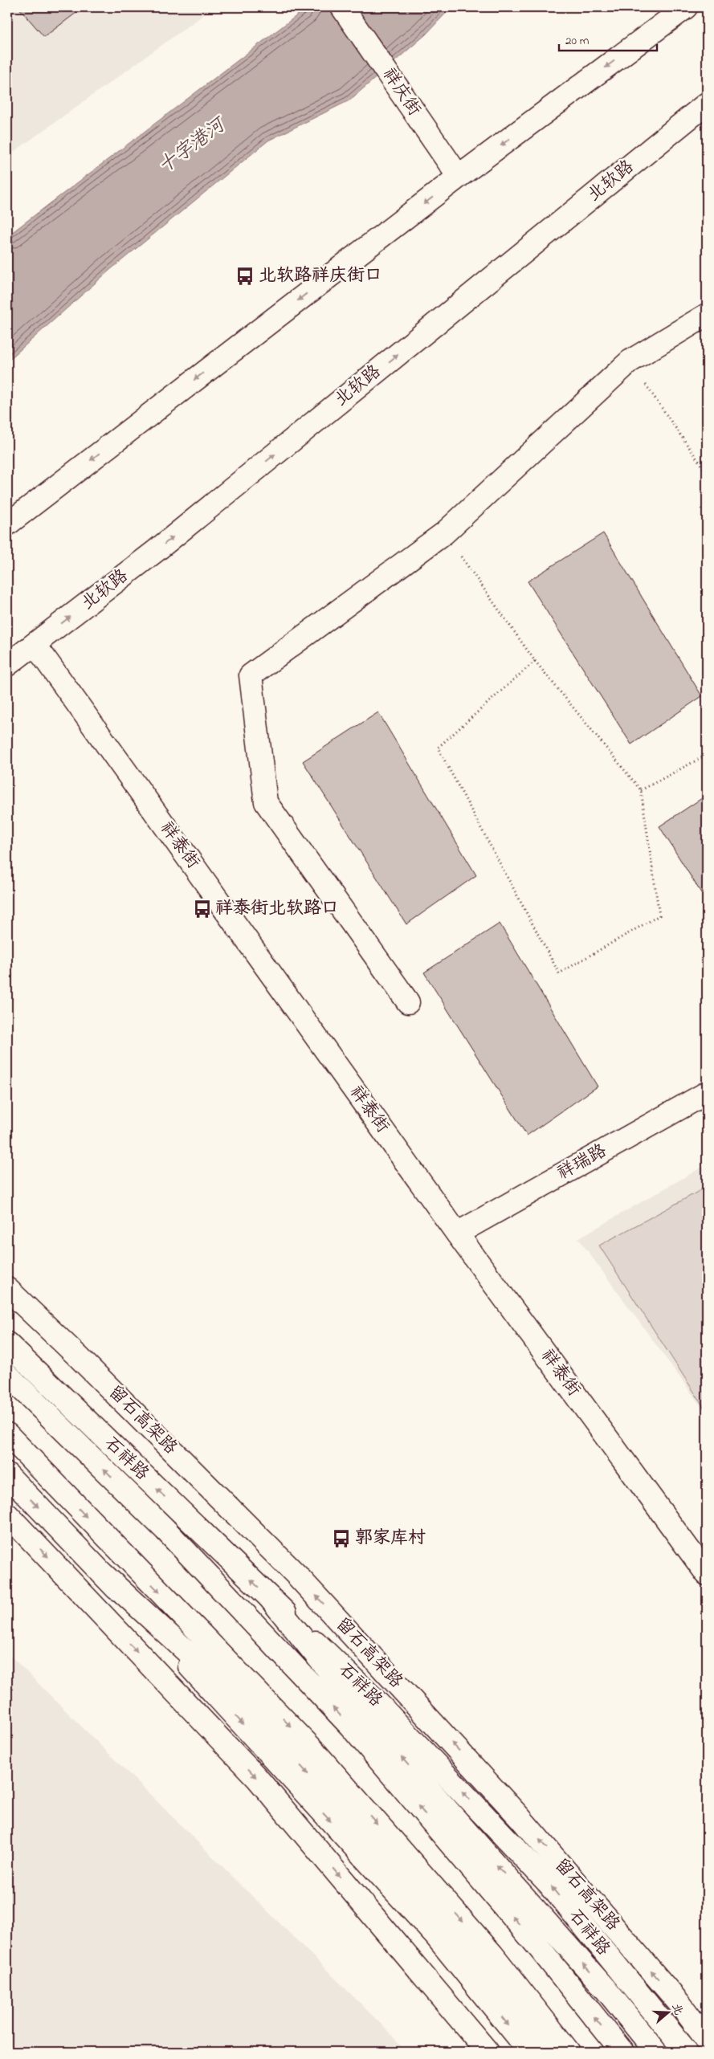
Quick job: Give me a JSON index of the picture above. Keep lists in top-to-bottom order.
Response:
{
  "streets": {
    "main road": [
      "祥庆街",
      "北软路",
      "祥泰街",
      "祥瑞路",
      "留石高架路",
      "石祥路"
    ]
  },
  "crossings": [
    ["北软路", "祥泰街"],
    ["祥泰街", "祥瑞路"]
  ],
  "water": ["十字港河"],
  "places": {
    "bus stop": ["北软路祥庆街口", "祥泰街北软路口", "郭家库村"]
  },
  "scale_bar": "20 m",
  "north": "right"
}
